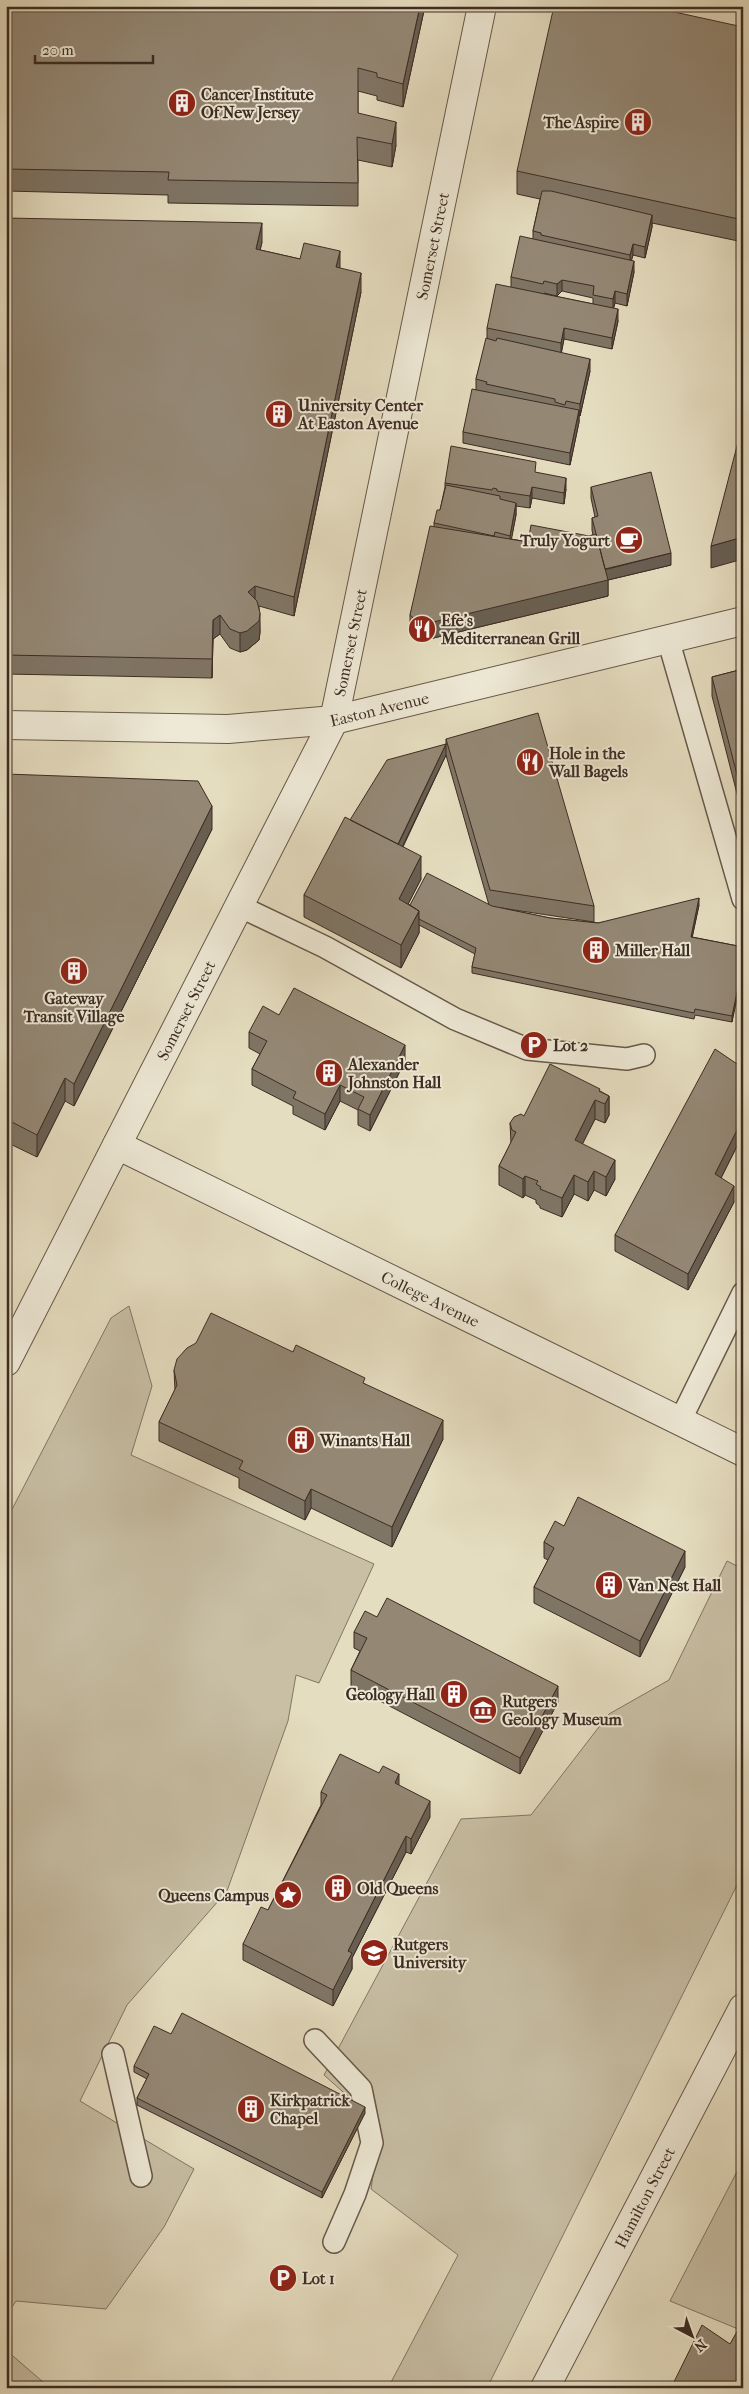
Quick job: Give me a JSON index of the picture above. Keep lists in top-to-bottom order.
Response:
{
  "streets": {
    "street": [
      "Somerset Street",
      "Easton Avenue",
      "College Avenue",
      "Hamilton Street"
    ]
  },
  "crossings": [
    ["Somerset Street", "Easton Avenue"],
    ["Somerset Street", "College Avenue"]
  ],
  "places": {
    "building": [
      "Cancer Institute Of New Jersey",
      "The Aspire",
      "University Center At Easton Avenue",
      "Miller Hall",
      "Gateway Transit Village",
      "Alexander Johnston Hall",
      "Winants Hall",
      "Van Nest Hall",
      "Geology Hall",
      "Old Queens",
      "Kirkpatrick Chapel"
    ],
    "cafe": ["Truly Yogurt"],
    "restaurant": ["Efe's Mediterranean Grill", "Hole in the Wall Bagels"],
    "parking": ["Lot 2", "Lot 1"],
    "museum": ["Rutgers Geology Museum"],
    "place": ["Queens Campus"],
    "school or university": ["Rutgers University"]
  },
  "scale_bar": "20 m",
  "north": "bottom right"
}
